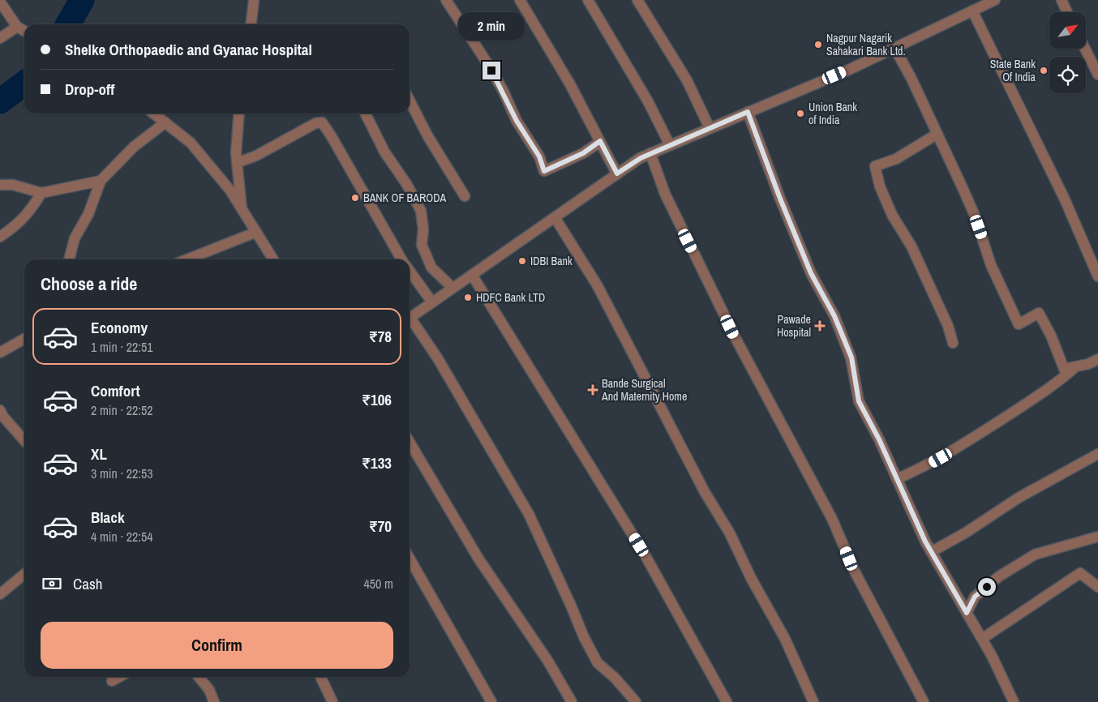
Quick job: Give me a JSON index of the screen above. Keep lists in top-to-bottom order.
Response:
{
  "places": {
    "other": [
      "Nagpur Nagarik Sahakari Bank Ltd.",
      "State Bank Of India",
      "Union Bank of India",
      "BANK OF BARODA",
      "IDBI Bank",
      "HDFC Bank LTD"
    ],
    "health": ["Pawade Hospital", "Bande Surgical And Maternity Home"]
  },
  "north": "top right",
  "page": {
    "bubble": "2 min",
    "banner": ["Shelke Orthopaedic and Gyanac Hospital", "Drop-off"],
    "heading": "Choose a ride",
    "list": [
      {
        "name": "Economy",
        "note": "1 min · 22:51",
        "value": "₹78"
      },
      {
        "name": "Comfort",
        "note": "2 min · 22:52",
        "value": "₹106"
      },
      {
        "name": "XL",
        "note": "3 min · 22:53",
        "value": "₹133"
      },
      {
        "name": "Black",
        "note": "4 min · 22:54",
        "value": "₹70"
      }
    ],
    "pay": ["Cash", "450 m"],
    "buttons": "Confirm"
  }
}
